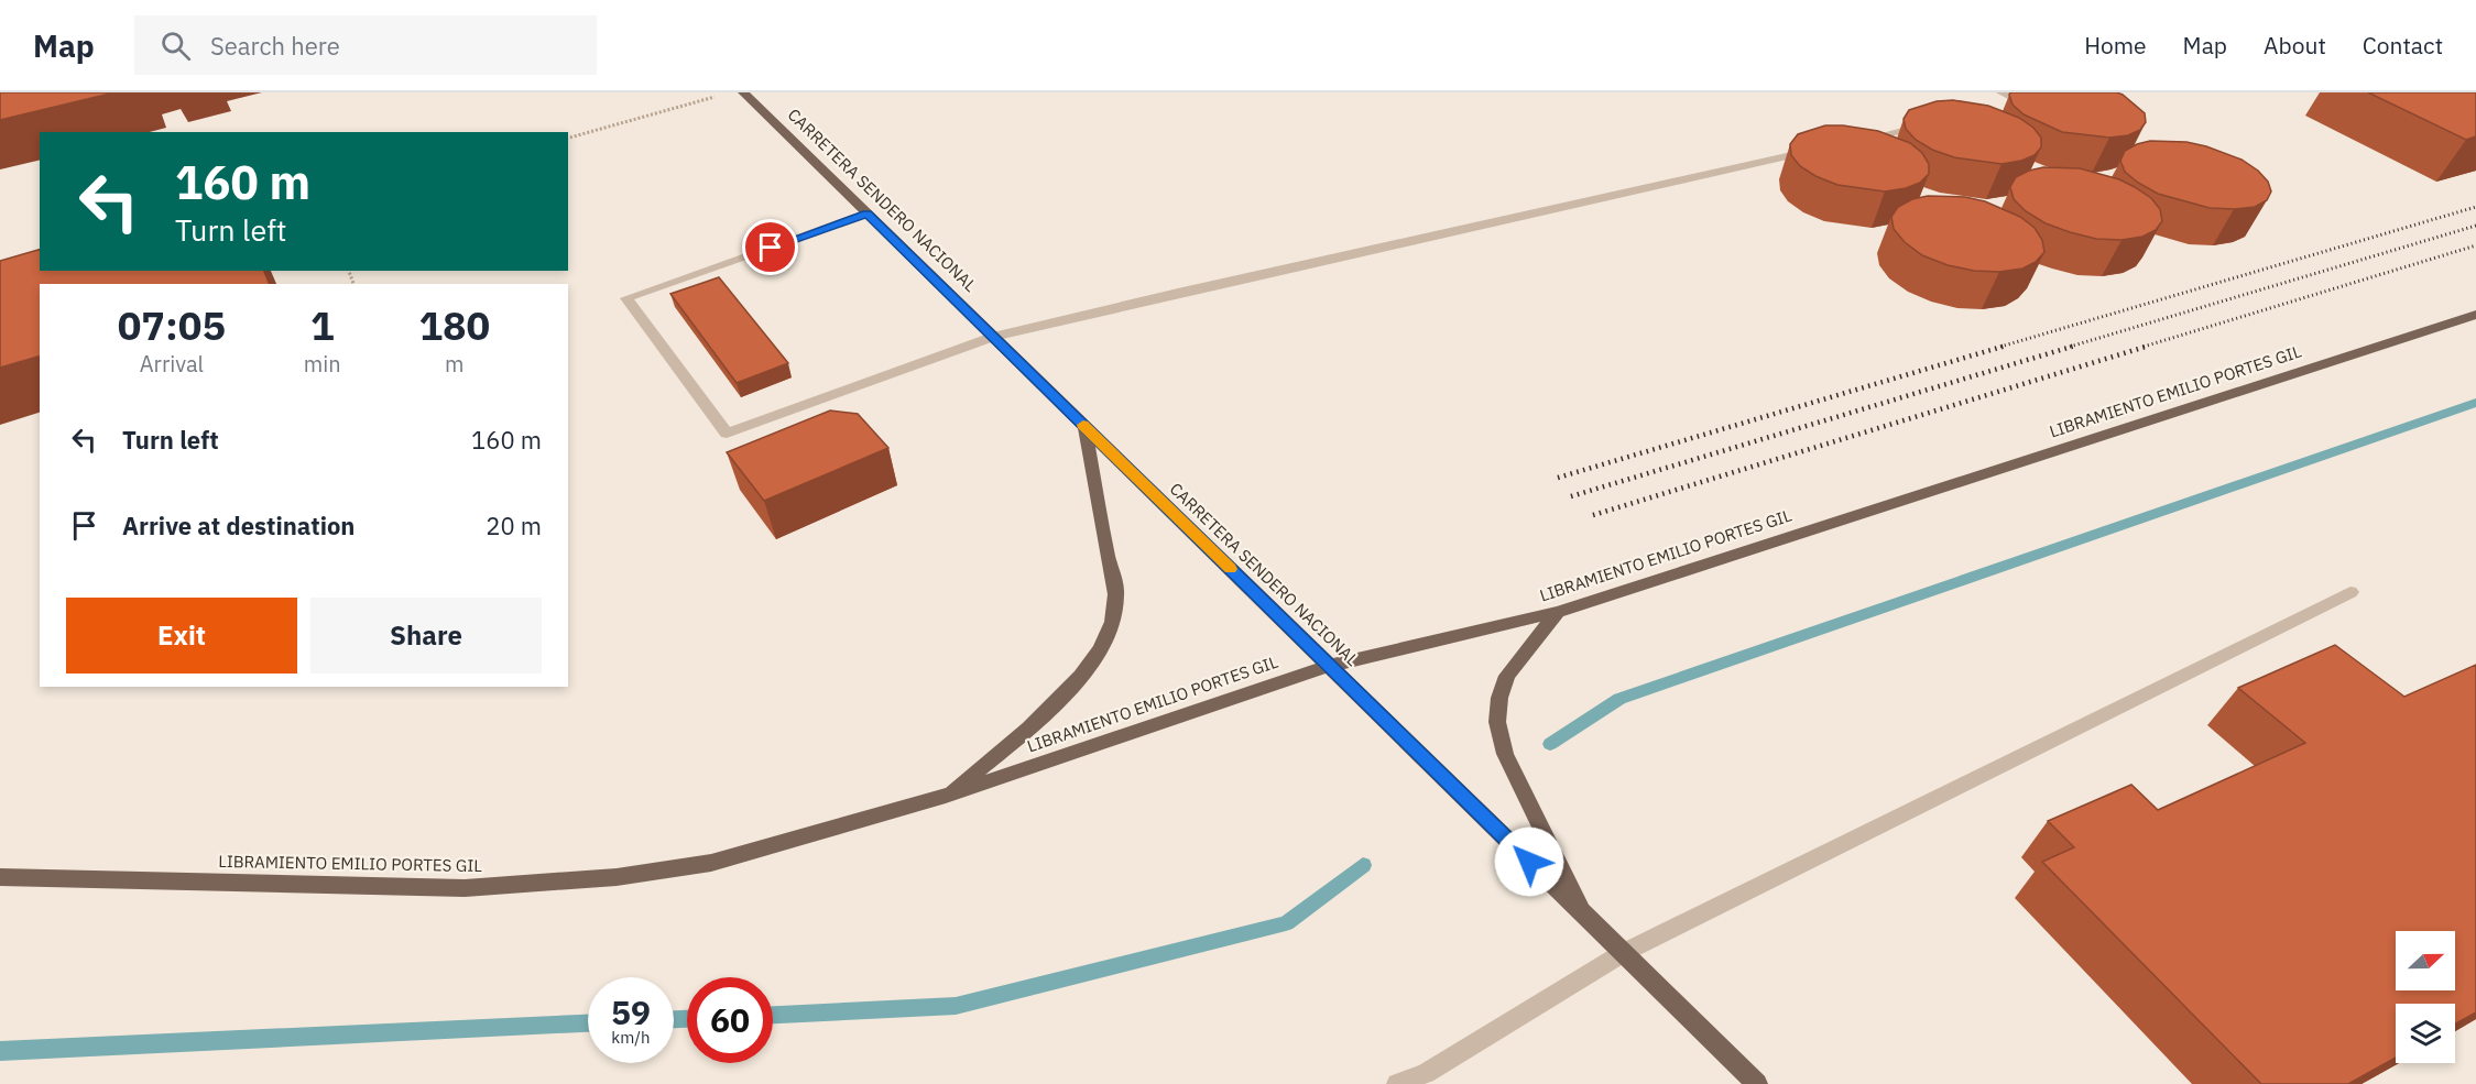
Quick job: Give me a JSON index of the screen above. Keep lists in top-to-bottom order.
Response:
{
  "streets": {
    "main road": ["CARRETERA SENDERO NACIONAL", "LIBRAMIENTO EMILIO PORTES GIL"]
  },
  "crossings": [
    ["CARRETERA SENDERO NACIONAL", "LIBRAMIENTO EMILIO PORTES GIL"]
  ],
  "north": "right",
  "page": {
    "header": "Map",
    "search": "Search here",
    "nav": [
      "Home",
      "Map",
      "About",
      "Contact"
    ],
    "turn": ["160 m", "Turn left"],
    "eta": [
      "07:05",
      "Arrival",
      "1",
      "min",
      "180",
      "m"
    ],
    "list": [
      {
        "name": "Turn left",
        "value": "160 m"
      },
      {
        "name": "Arrive at destination",
        "value": "20 m"
      }
    ],
    "buttons": ["Exit", "Share"],
    "speed": "59 km/h",
    "limit": "60"
  }
}
